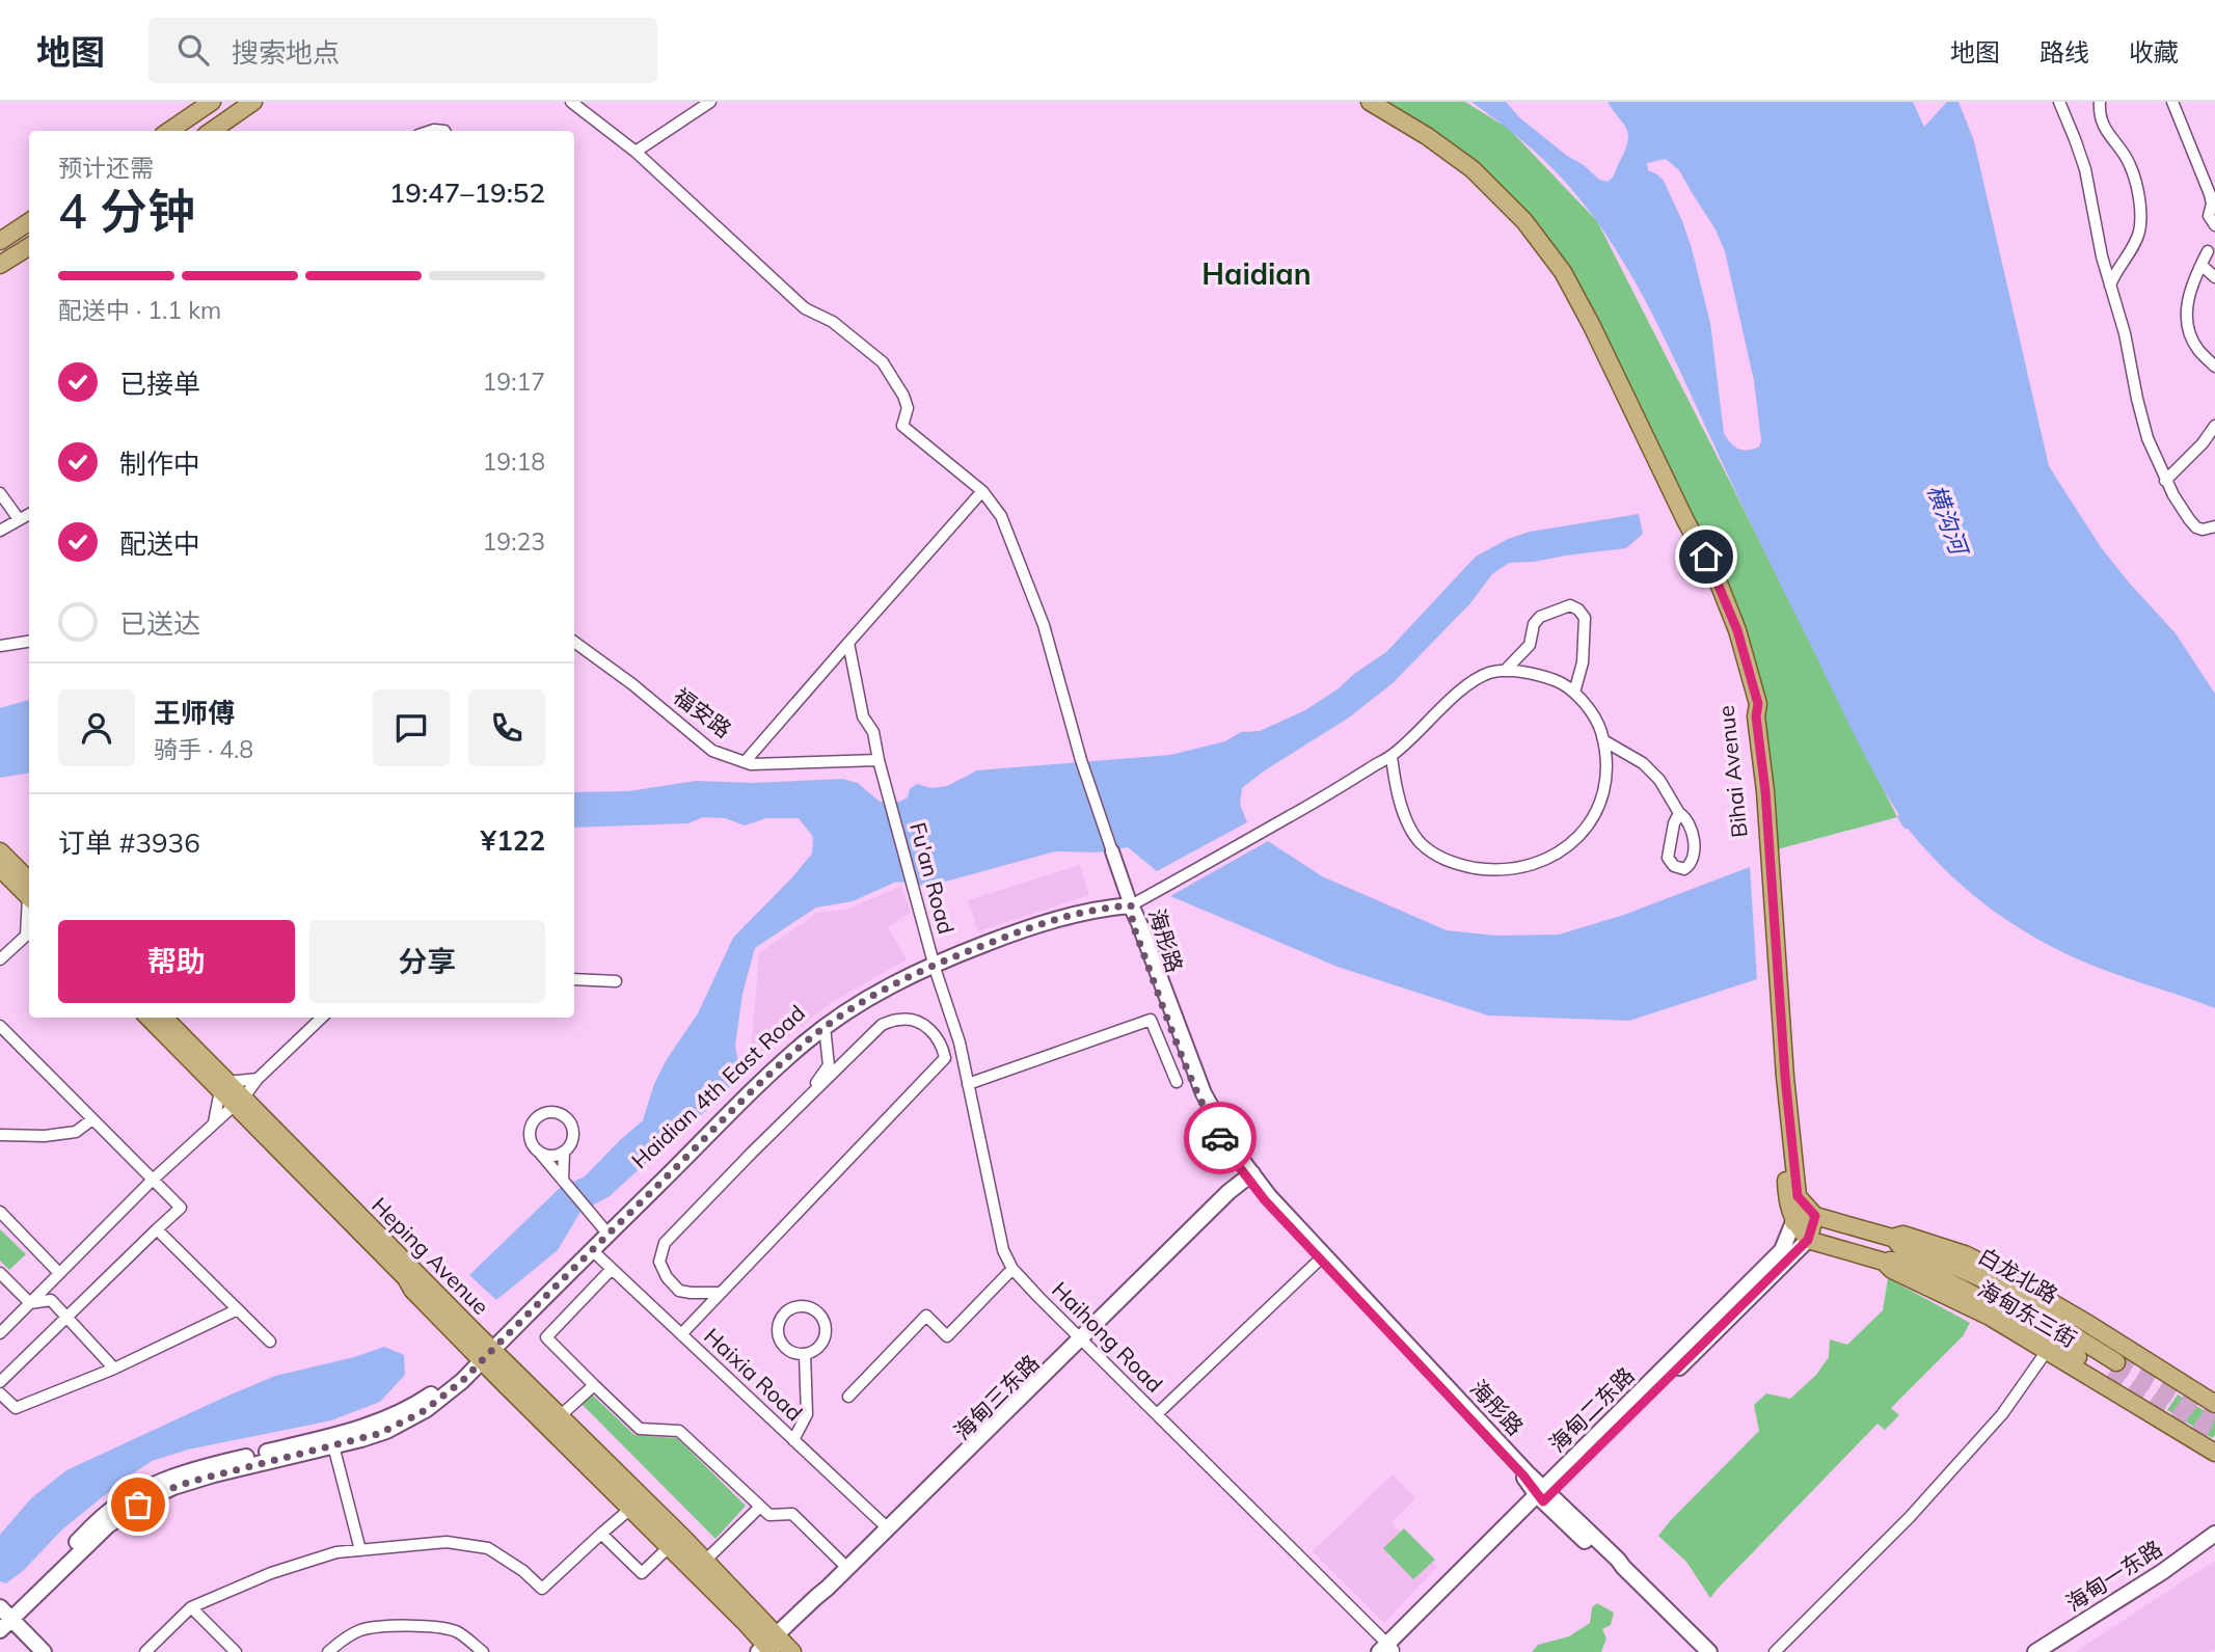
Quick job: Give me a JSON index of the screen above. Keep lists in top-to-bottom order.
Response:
{
  "streets": {
    "main road": [
      "Bihai Avenue",
      "海彤路",
      "Haidian 4th East Road",
      "Heping Avenue",
      "白龙北路",
      "海甸东三街",
      "海甸三东路",
      "海甸二东路",
      "海甸一东路"
    ],
    "street": [
      "福安路",
      "Fu'an Road",
      "Haihong Road",
      "Haixia Road"
    ]
  },
  "crossings": [
    ["福安路", "Fu'an Road"],
    ["Bihai Avenue", "海甸东三街"],
    ["Bihai Avenue", "海甸二东路"],
    ["Fu'an Road", "Haidian 4th East Road"],
    ["Fu'an Road", "Haihong Road"],
    ["海彤路", "Haidian 4th East Road"],
    ["海彤路", "海甸二东路"],
    ["Haidian 4th East Road", "Heping Avenue"],
    ["Haidian 4th East Road", "Haihong Road"],
    ["Haidian 4th East Road", "Haixia Road"],
    ["Heping Avenue", "海甸三东路"],
    ["白龙北路", "海甸东三街"],
    ["海甸东三街", "海甸二东路"],
    ["Haihong Road", "海甸三东路"],
    ["Haihong Road", "海甸二东路"]
  ],
  "districts": ["Haidian"],
  "water": ["横沟河"],
  "page": {
    "header": "地图",
    "search": "搜索地点",
    "nav": ["地图", "路线", "收藏"],
    "heading": ["4 分钟", "预计还需", "19:47–19:52"],
    "panel": [
      "王师傅",
      "骑手 · 4.8",
      "订单 #3936",
      "¥122"
    ],
    "bar": "配送中 · 1.1 km",
    "list": [
      ["已接单", "19:17"],
      ["制作中", "19:18"],
      ["配送中", "19:23"],
      "已送达"
    ],
    "buttons": ["帮助", "分享"]
  }
}
